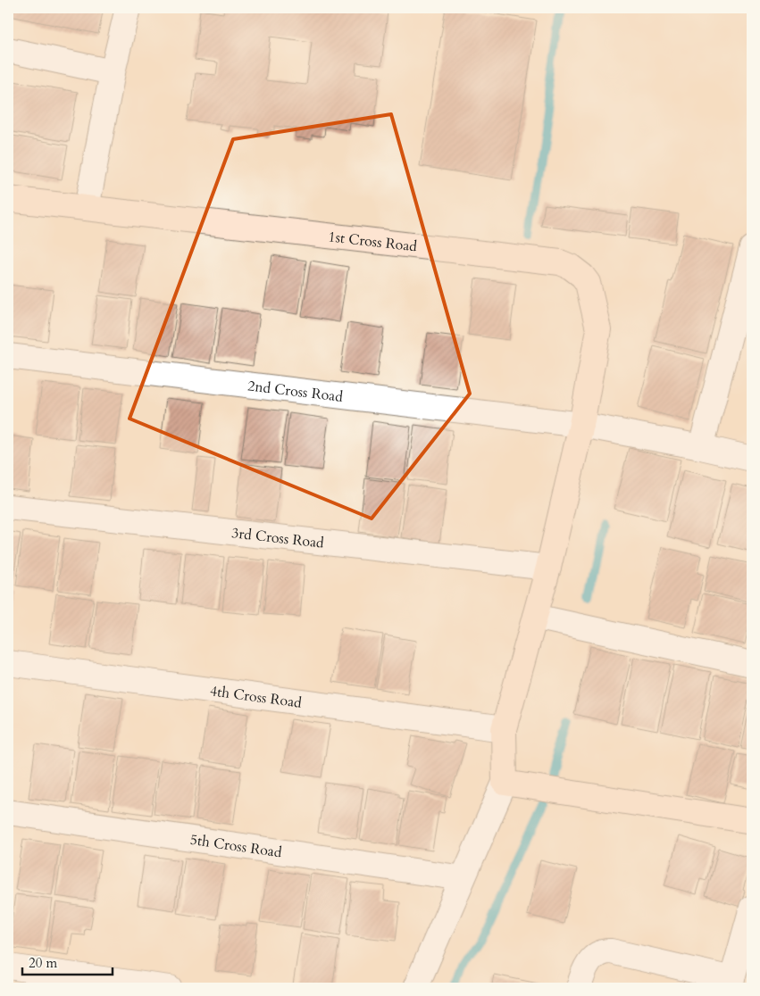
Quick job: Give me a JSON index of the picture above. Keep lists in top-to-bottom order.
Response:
{
  "streets": {
    "street": [
      "1st Cross Road",
      "2nd Cross Road",
      "3rd Cross Road",
      "4th Cross Road",
      "5th Cross Road"
    ]
  },
  "crossings": [
    ["1st Cross Road", "2nd Cross Road"],
    ["1st Cross Road", "3rd Cross Road"],
    ["1st Cross Road", "4th Cross Road"]
  ],
  "scale_bar": "20 m"
}
